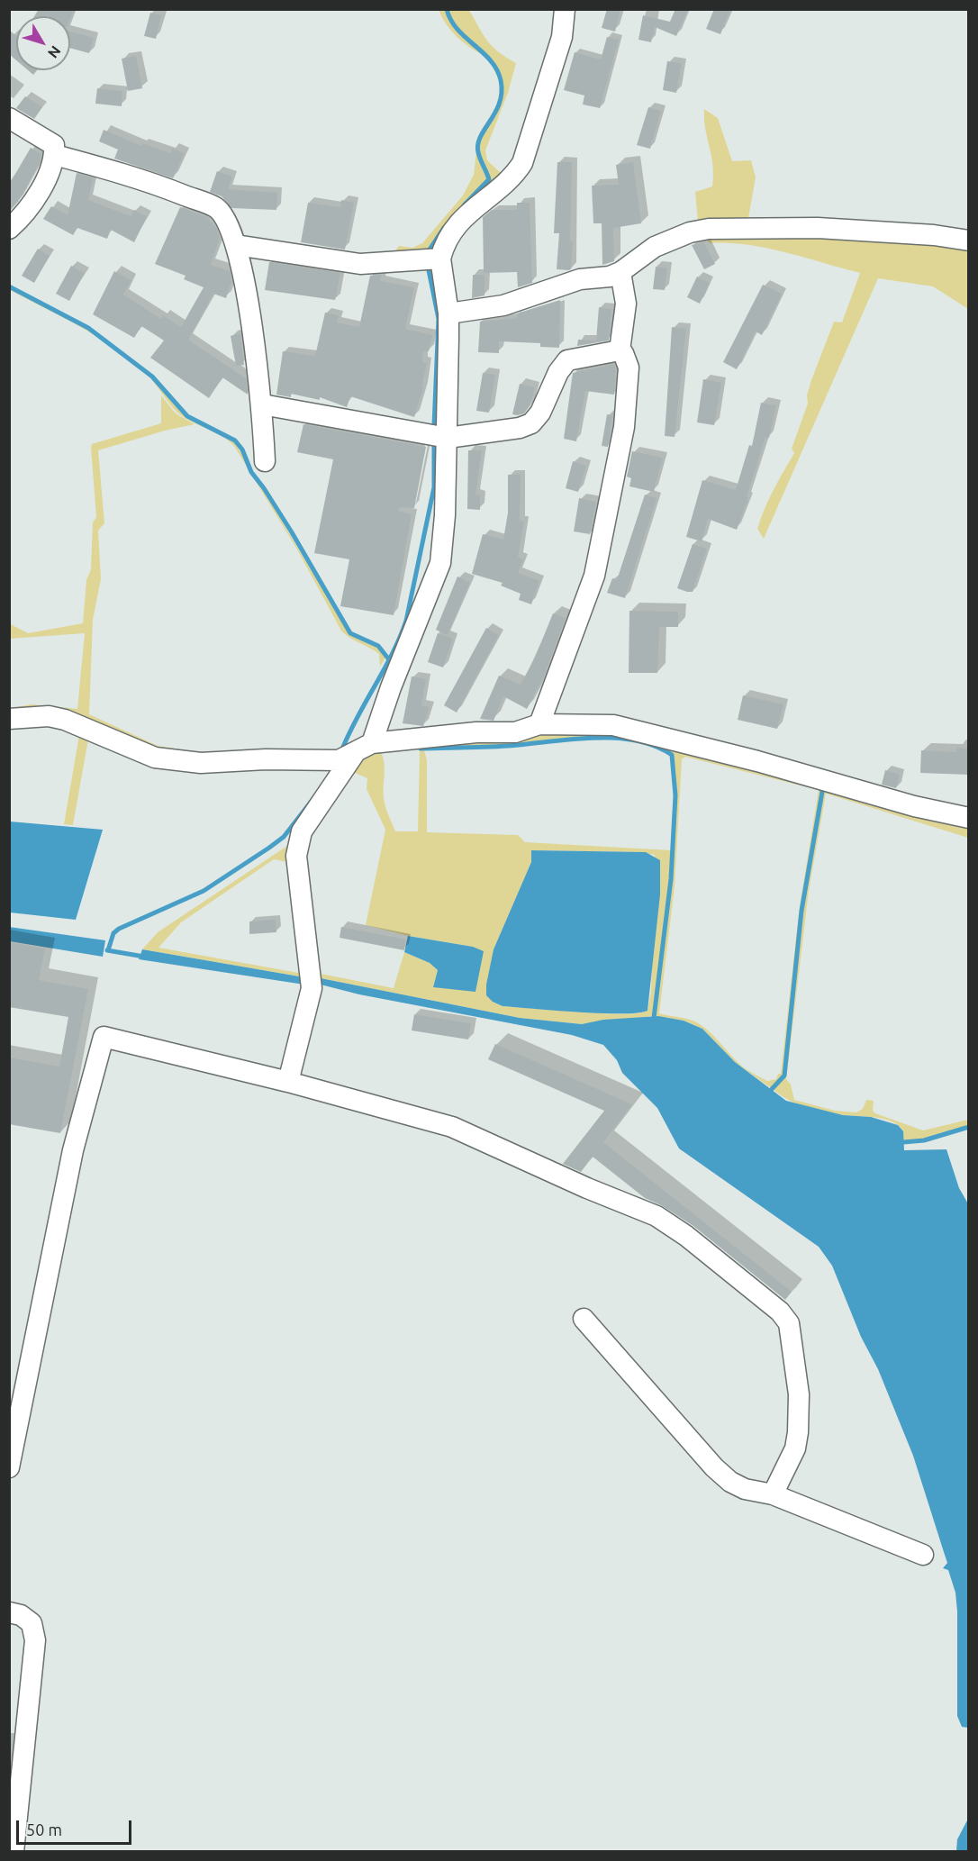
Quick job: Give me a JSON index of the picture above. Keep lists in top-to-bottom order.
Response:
{
  "scale_bar": "50 m",
  "north": "bottom right"
}
